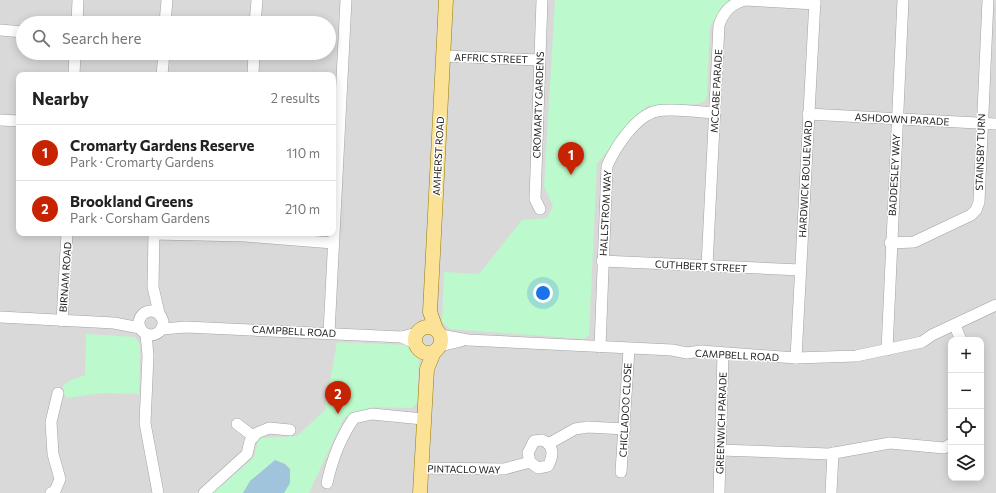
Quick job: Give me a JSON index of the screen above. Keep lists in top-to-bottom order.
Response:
{
  "streets": {
    "main road": ["AMHERST ROAD"],
    "street": [
      "AFFRIC STREET",
      "MCCABE PARADE",
      "CROMARTY GARDENS",
      "ASHDOWN PARADE",
      "STAINSBY TURN",
      "BADDESLEY WAY",
      "HARDWICK BOULEVARD",
      "HALLSTROM WAY",
      "CUTHBERT STREET",
      "BIRNAM ROAD",
      "CAMPBELL ROAD",
      "CHICLADOO CLOSE",
      "GREENWICH PARADE",
      "PINTACLO WAY"
    ]
  },
  "crossings": [
    ["AFFRIC STREET", "CROMARTY GARDENS"],
    ["AFFRIC STREET", "AMHERST ROAD"],
    ["MCCABE PARADE", "HARDWICK BOULEVARD"],
    ["MCCABE PARADE", "HALLSTROM WAY"],
    ["MCCABE PARADE", "CUTHBERT STREET"],
    ["ASHDOWN PARADE", "STAINSBY TURN"],
    ["ASHDOWN PARADE", "BADDESLEY WAY"],
    ["ASHDOWN PARADE", "HARDWICK BOULEVARD"],
    ["STAINSBY TURN", "BADDESLEY WAY"],
    ["AMHERST ROAD", "CAMPBELL ROAD"],
    ["AMHERST ROAD", "PINTACLO WAY"],
    ["BADDESLEY WAY", "CAMPBELL ROAD"],
    ["HARDWICK BOULEVARD", "CUTHBERT STREET"],
    ["HARDWICK BOULEVARD", "CAMPBELL ROAD"],
    ["HALLSTROM WAY", "CUTHBERT STREET"],
    ["HALLSTROM WAY", "CAMPBELL ROAD"],
    ["BIRNAM ROAD", "CAMPBELL ROAD"],
    ["CAMPBELL ROAD", "CHICLADOO CLOSE"],
    ["CAMPBELL ROAD", "GREENWICH PARADE"]
  ],
  "page": {
    "search": "Search here",
    "heading": ["Nearby", "2 results"],
    "list": [
      {
        "mark": "1",
        "name": "Cromarty Gardens Reserve",
        "note": "Park · Cromarty Gardens",
        "value": "110 m"
      },
      {
        "mark": "2",
        "name": "Brookland Greens",
        "note": "Park · Corsham Gardens",
        "value": "210 m"
      }
    ],
    "pins": ["1", "2"],
    "map_buttons": ["+", "−"]
  }
}
